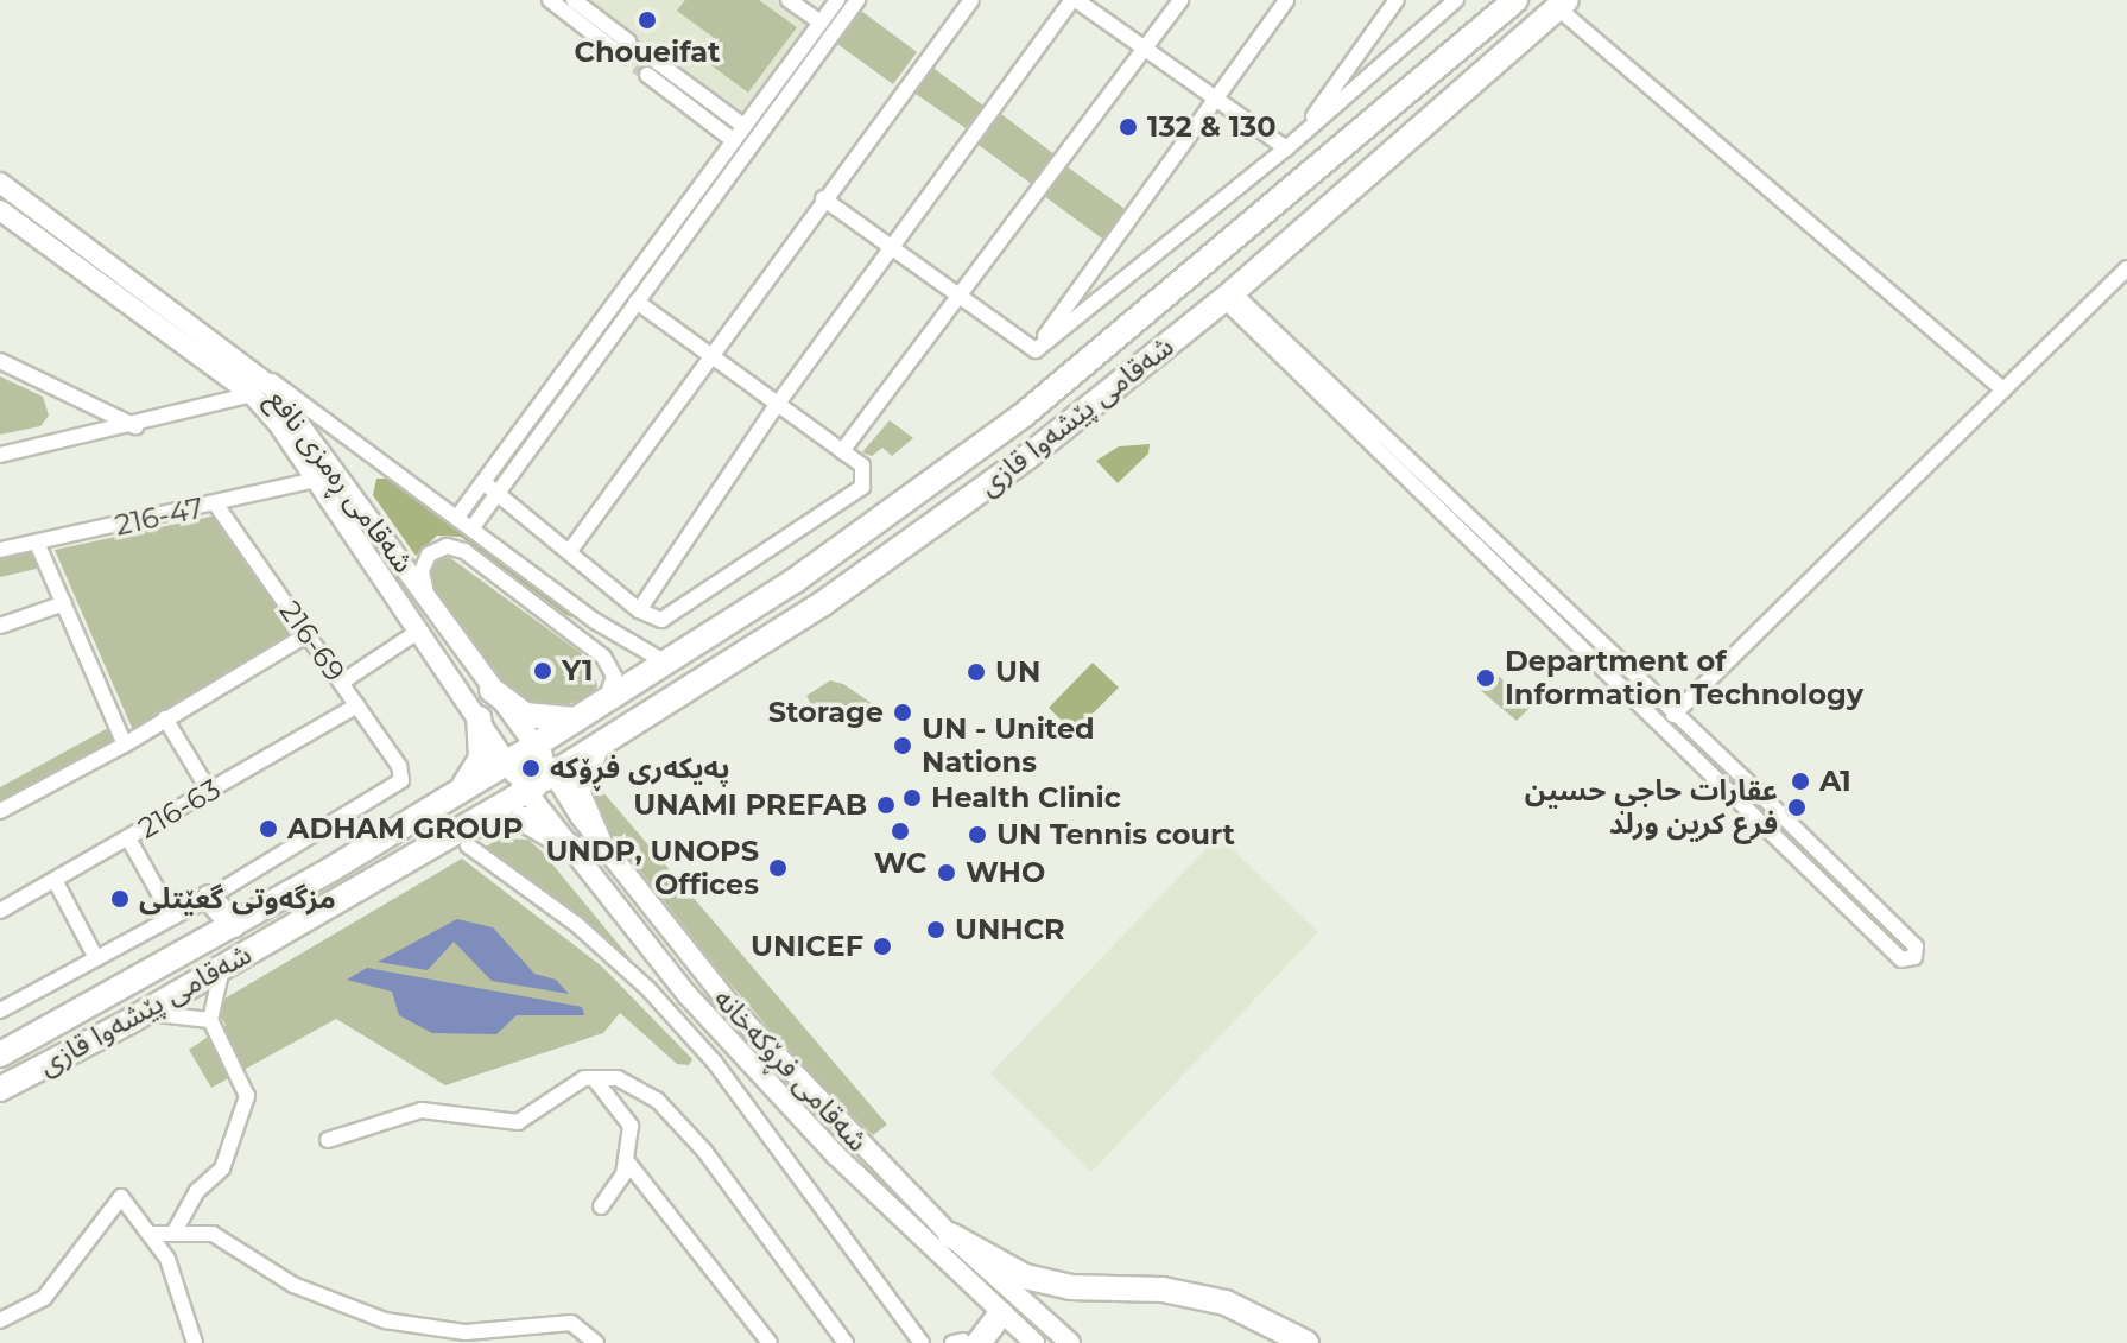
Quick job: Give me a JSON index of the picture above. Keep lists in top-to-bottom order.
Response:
{
  "streets": {
    "highway": ["شەقامی پێشەوا قازی"],
    "main road": ["شەقامی ڕەمزی نافع", "شەقامی فڕۆکەخانە"],
    "street": ["216-47", "216-69", "216-63"]
  },
  "crossings": [
    ["شەقامی پێشەوا قازی", "شەقامی ڕەمزی نافع"],
    ["شەقامی پێشەوا قازی", "شەقامی فڕۆکەخانە"],
    ["شەقامی ڕەمزی نافع", "216-47"],
    ["شەقامی ڕەمزی نافع", "شەقامی فڕۆکەخانە"],
    ["216-47", "216-69"],
    ["216-69", "216-63"]
  ],
  "places": [
    "Choueifat",
    "132 & 130",
    "Y1",
    "UN",
    "Department of Information Technology",
    "Storage",
    "UN - United Nations",
    "پەیکەری فڕۆکە",
    "A1",
    "Health Clinic",
    "UNAMI PREFAB",
    "عقارات حاجي حسين فرع كرين ورلد",
    "ADHAM GROUP",
    "WC",
    "UN Tennis court",
    "UNDP, UNOPS Offices",
    "WHO",
    "مزگەوتی گعێتلی",
    "UNHCR",
    "UNICEF"
  ]
}
